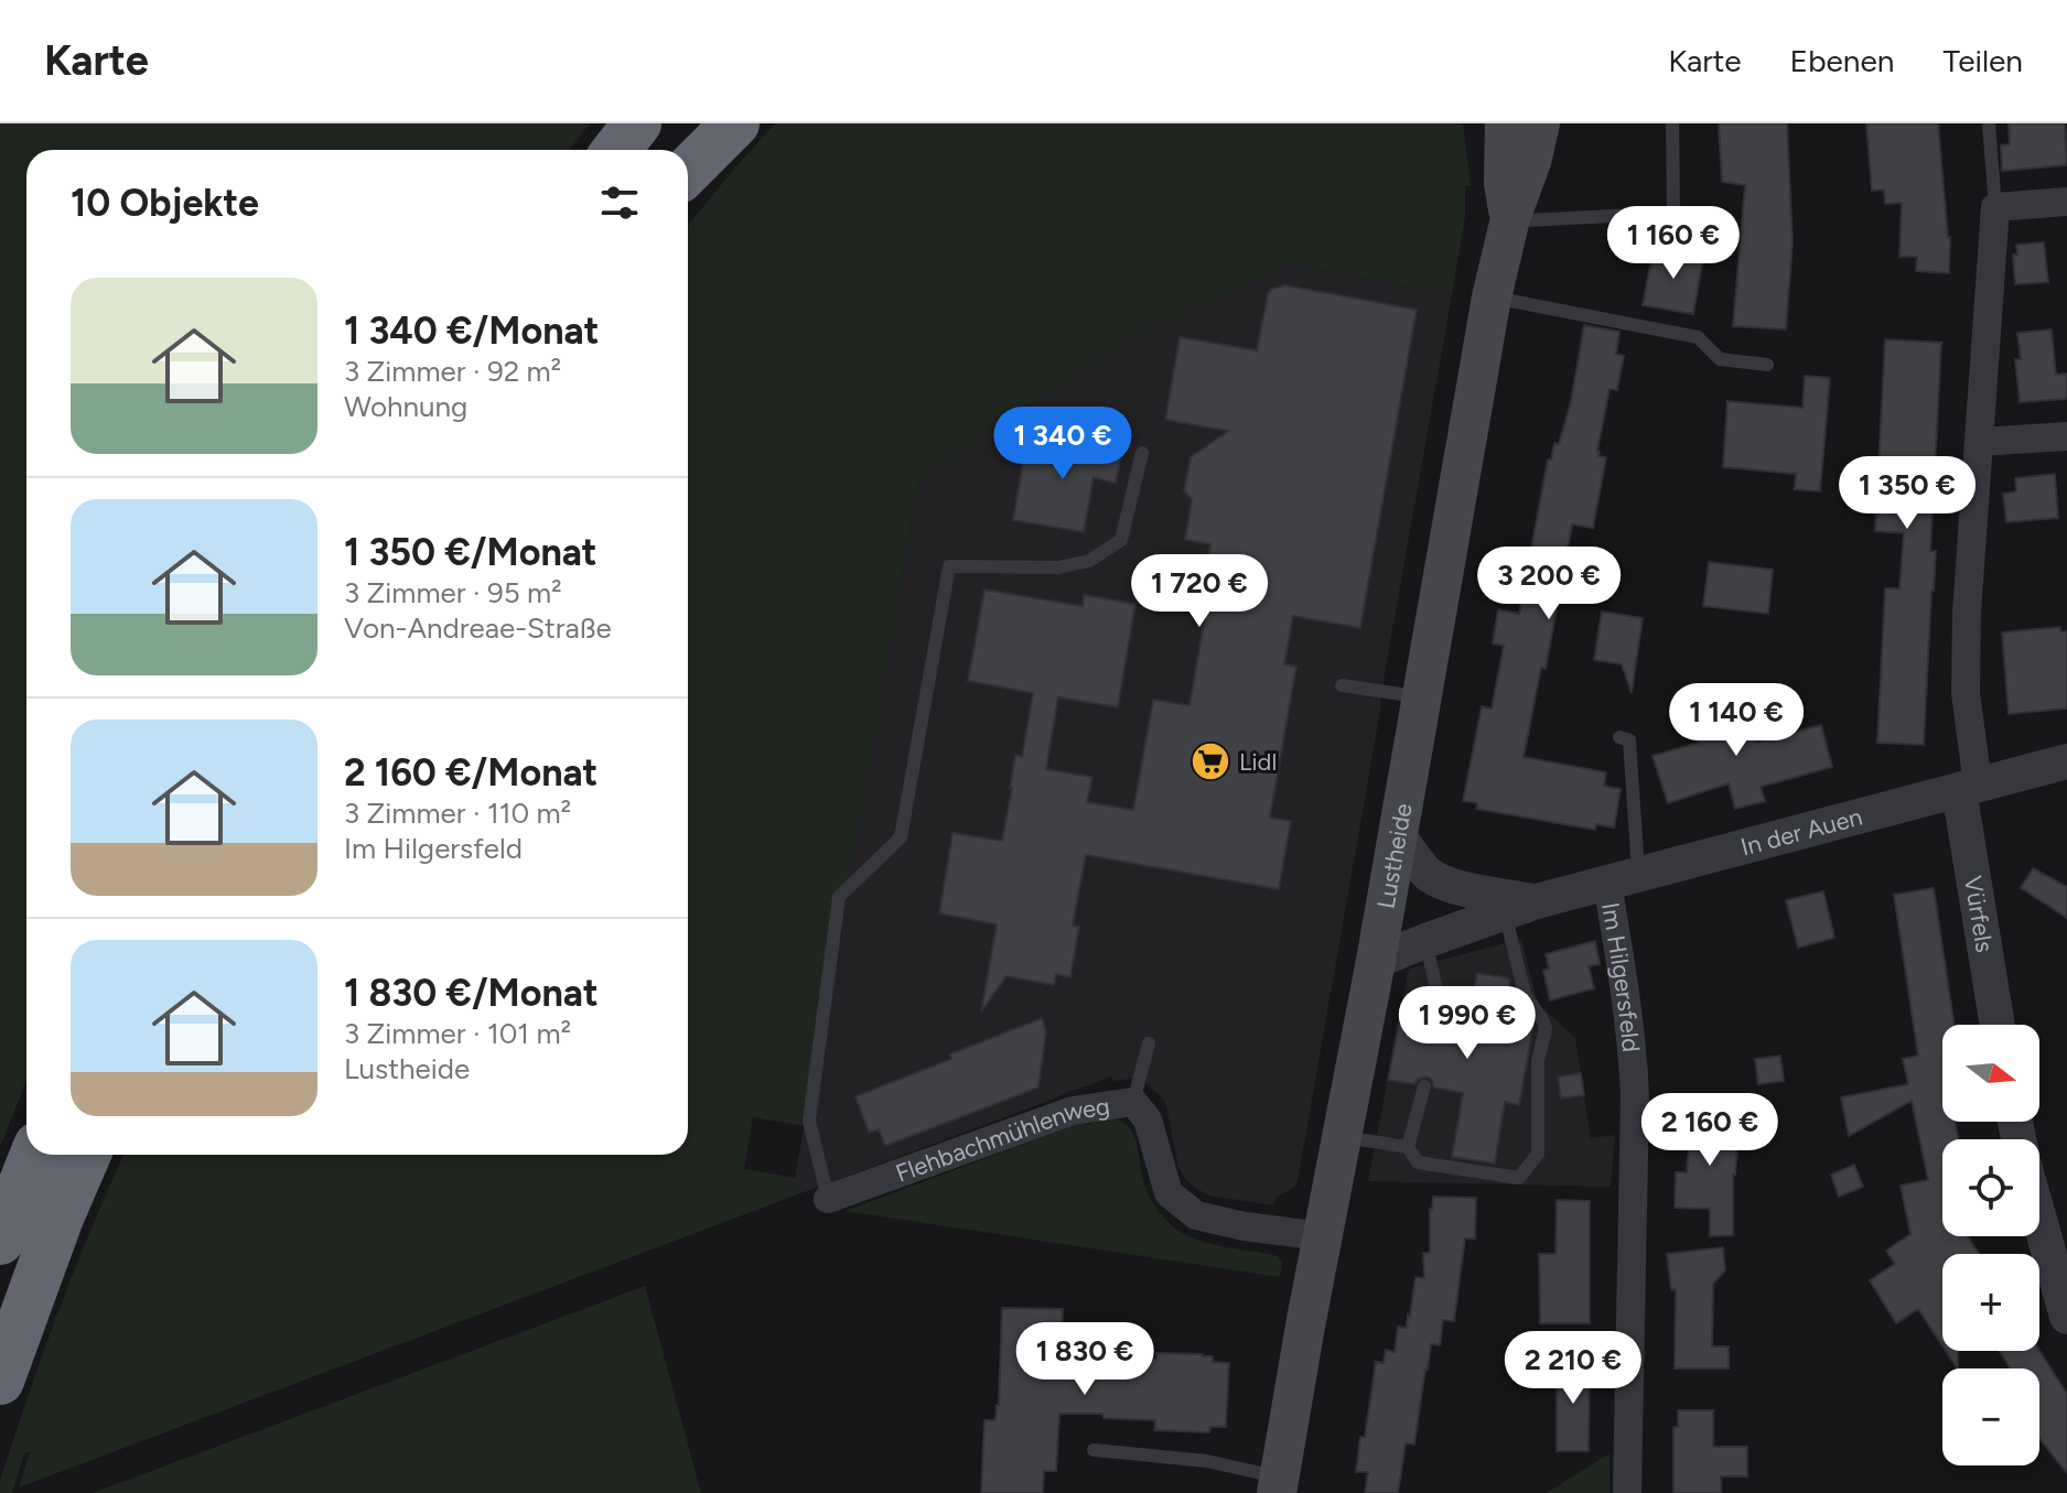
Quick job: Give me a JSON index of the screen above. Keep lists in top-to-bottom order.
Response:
{
  "streets": {
    "main road": ["Lustheide"],
    "street": [
      "In der Auen",
      "Vürfels",
      "Im Hilgersfeld",
      "Flehbachmühlenweg"
    ]
  },
  "crossings": [
    ["In der Auen", "Lustheide"],
    ["In der Auen", "Vürfels"],
    ["In der Auen", "Im Hilgersfeld"],
    ["Lustheide", "Flehbachmühlenweg"]
  ],
  "places": {
    "supermarket": ["Lidl"]
  },
  "north": "right",
  "page": {
    "header": "Karte",
    "nav": ["Karte", "Ebenen", "Teilen"],
    "heading": "10 Objekte",
    "price": [
      "1 160 €",
      "1 340 €",
      "1 350 €",
      "3 200 €",
      "1 720 €",
      "1 140 €",
      "1 990 €",
      "2 160 €",
      "1 830 €",
      "2 210 €"
    ],
    "list": [
      {
        "name": "1 340 €/Monat",
        "note": "3 Zimmer · 92 m² · Wohnung"
      },
      {
        "name": "1 350 €/Monat",
        "note": "3 Zimmer · 95 m² · Von-Andreae-Straße"
      },
      {
        "name": "2 160 €/Monat",
        "note": "3 Zimmer · 110 m² · Im Hilgersfeld"
      },
      {
        "name": "1 830 €/Monat",
        "note": "3 Zimmer · 101 m² · Lustheide"
      }
    ],
    "map_buttons": ["+", "−"]
  }
}
